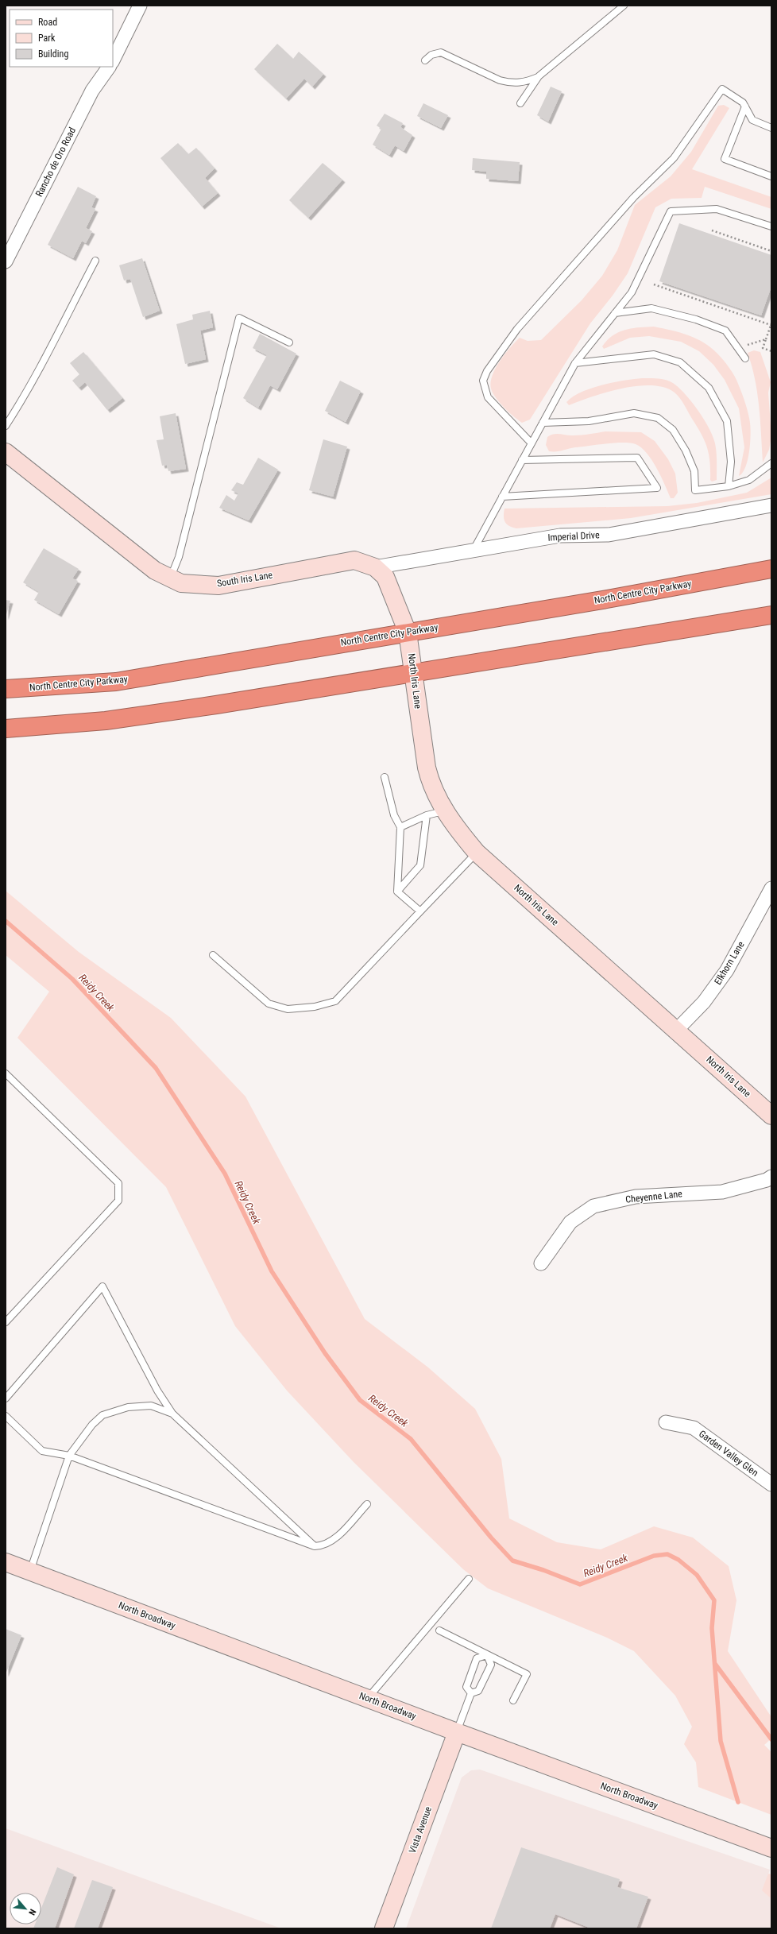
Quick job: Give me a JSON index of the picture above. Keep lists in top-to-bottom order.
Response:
{
  "streets": {
    "highway": ["North Centre City Parkway"],
    "street": [
      "Rancho de Oro Road",
      "Imperial Drive",
      "South Iris Lane",
      "North Iris Lane",
      "Elkhorn Lane",
      "Cheyenne Lane",
      "Garden Valley Glen",
      "North Broadway",
      "Vista Avenue"
    ]
  },
  "crossings": [
    ["Imperial Drive", "South Iris Lane"],
    ["South Iris Lane", "North Centre City Parkway"],
    ["South Iris Lane", "North Iris Lane"],
    ["North Centre City Parkway", "North Iris Lane"],
    ["North Iris Lane", "Elkhorn Lane"],
    ["North Broadway", "Vista Avenue"]
  ],
  "water": ["Reidy Creek"],
  "legend": ["Road", "Park", "Building"],
  "north": "bottom right"
}
